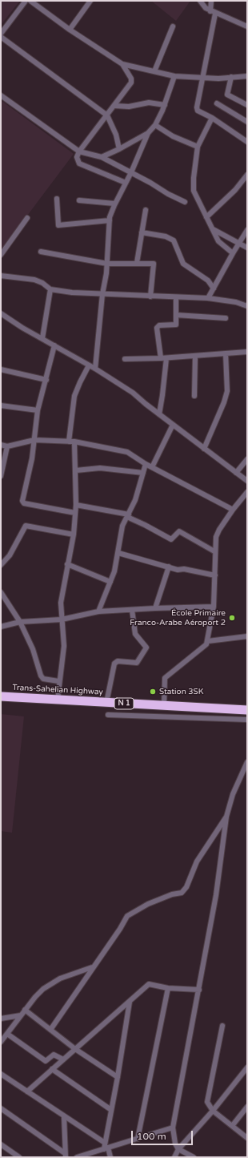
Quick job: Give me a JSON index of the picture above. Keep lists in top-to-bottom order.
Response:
{
  "streets": {
    "highway": ["Trans-Sahelian Highway", "N 1"]
  },
  "places": ["École Primaire Franco-Arabe Aéroport 2", "Station 3SK"],
  "scale_bar": "100 m"
}
